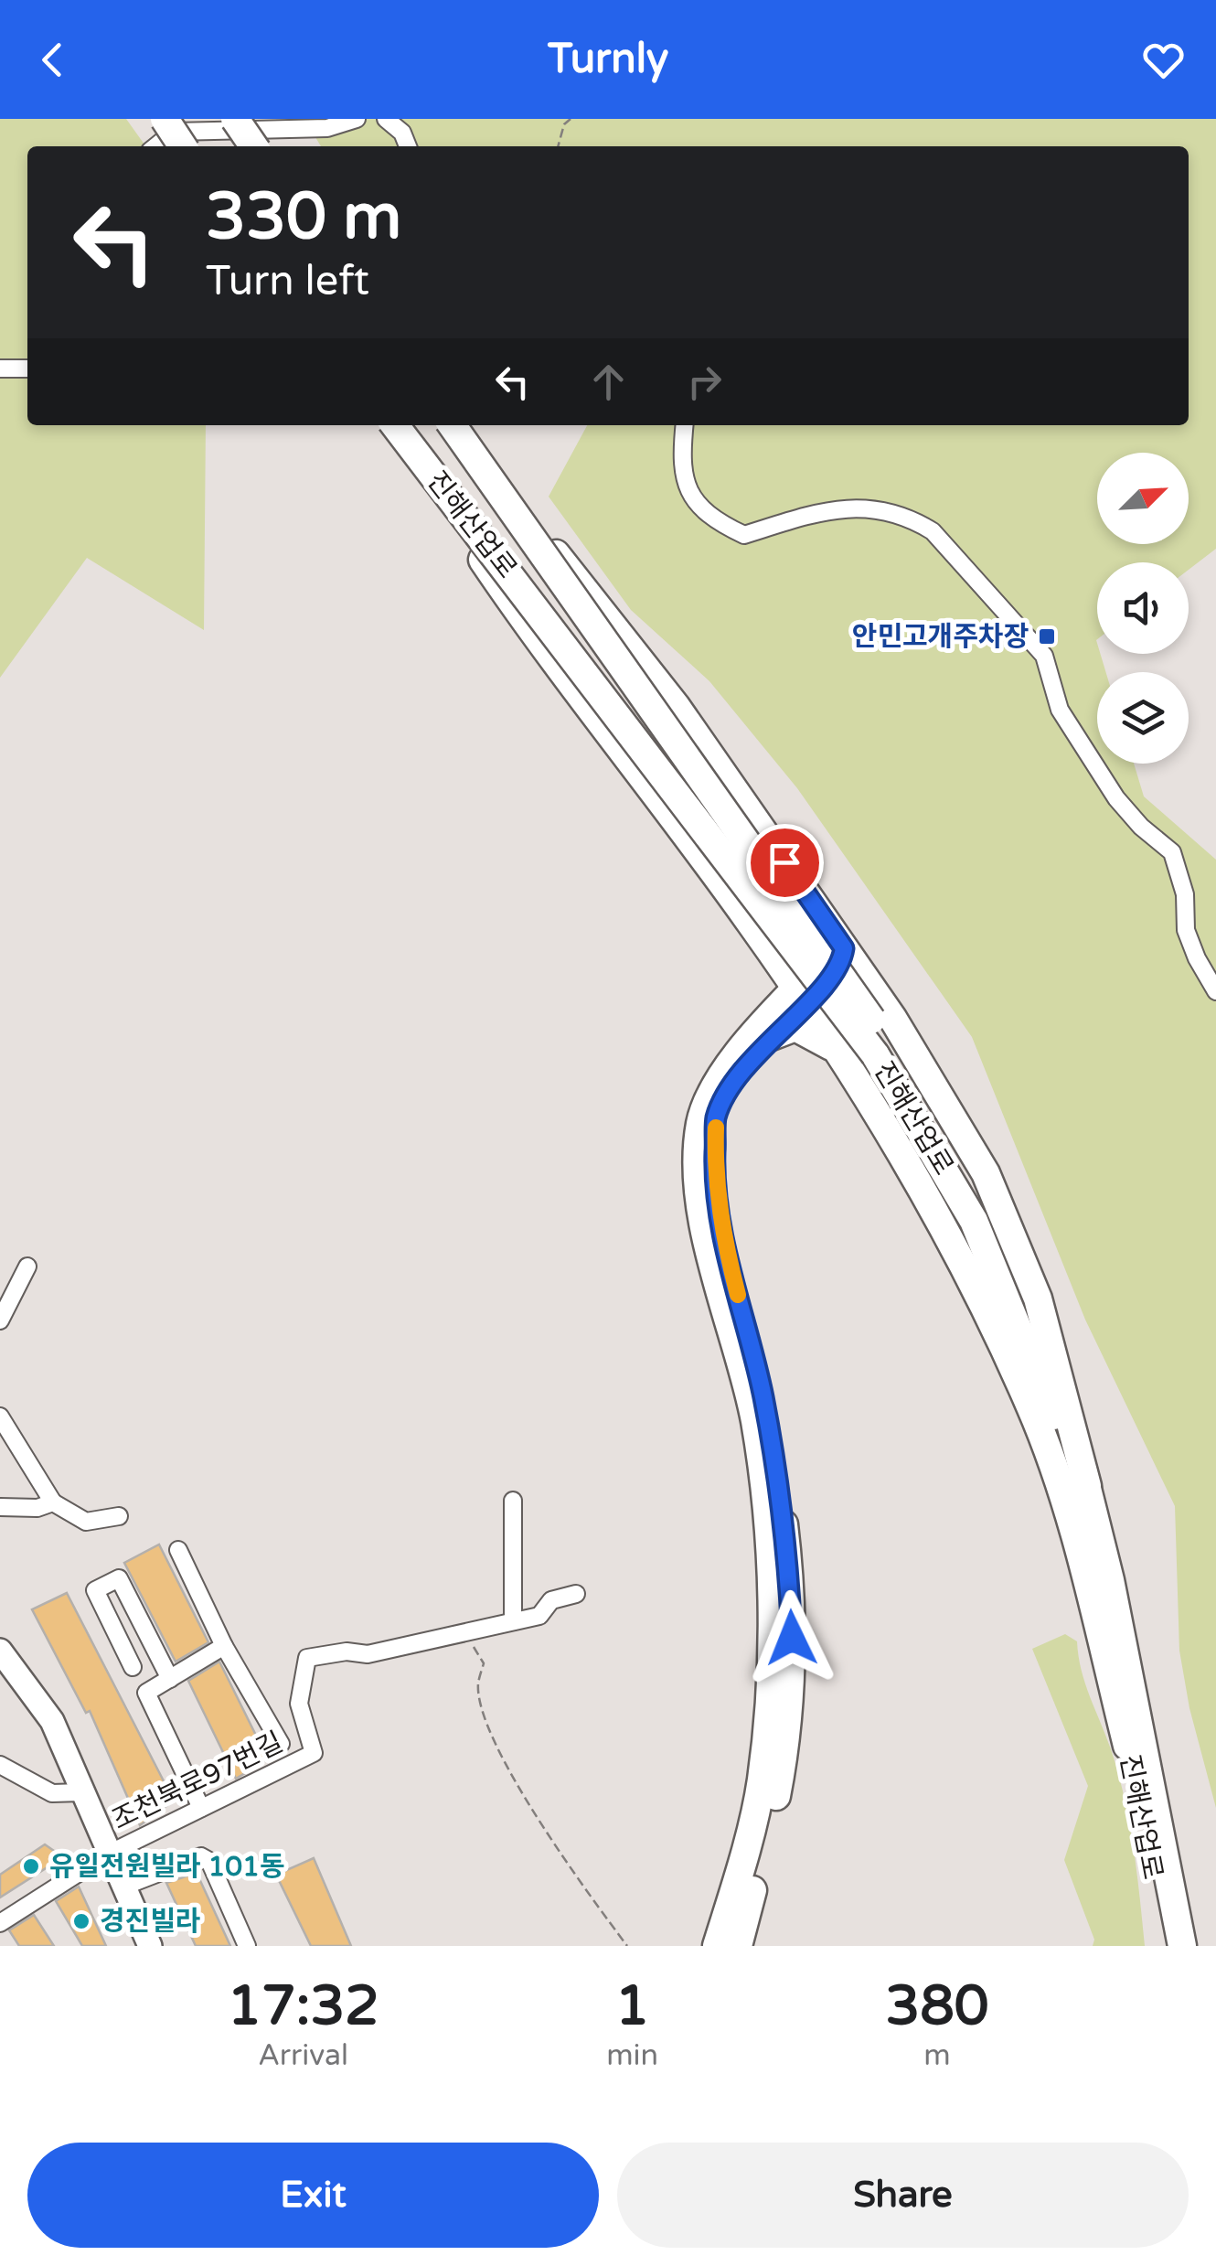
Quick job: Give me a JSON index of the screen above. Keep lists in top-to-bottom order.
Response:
{
  "streets": {
    "highway": ["진해산업로"],
    "street": ["조천북로97번길"]
  },
  "places": {
    "transit": ["안민고개주차장"],
    "other": ["유일전원빌라 101동", "경진빌라"]
  },
  "north": "top right",
  "page": {
    "header": "Turnly",
    "turn": ["330 m", "Turn left"],
    "eta": [
      "17:32",
      "Arrival",
      "1",
      "min",
      "380",
      "m"
    ],
    "buttons": ["Exit", "Share"]
  }
}
